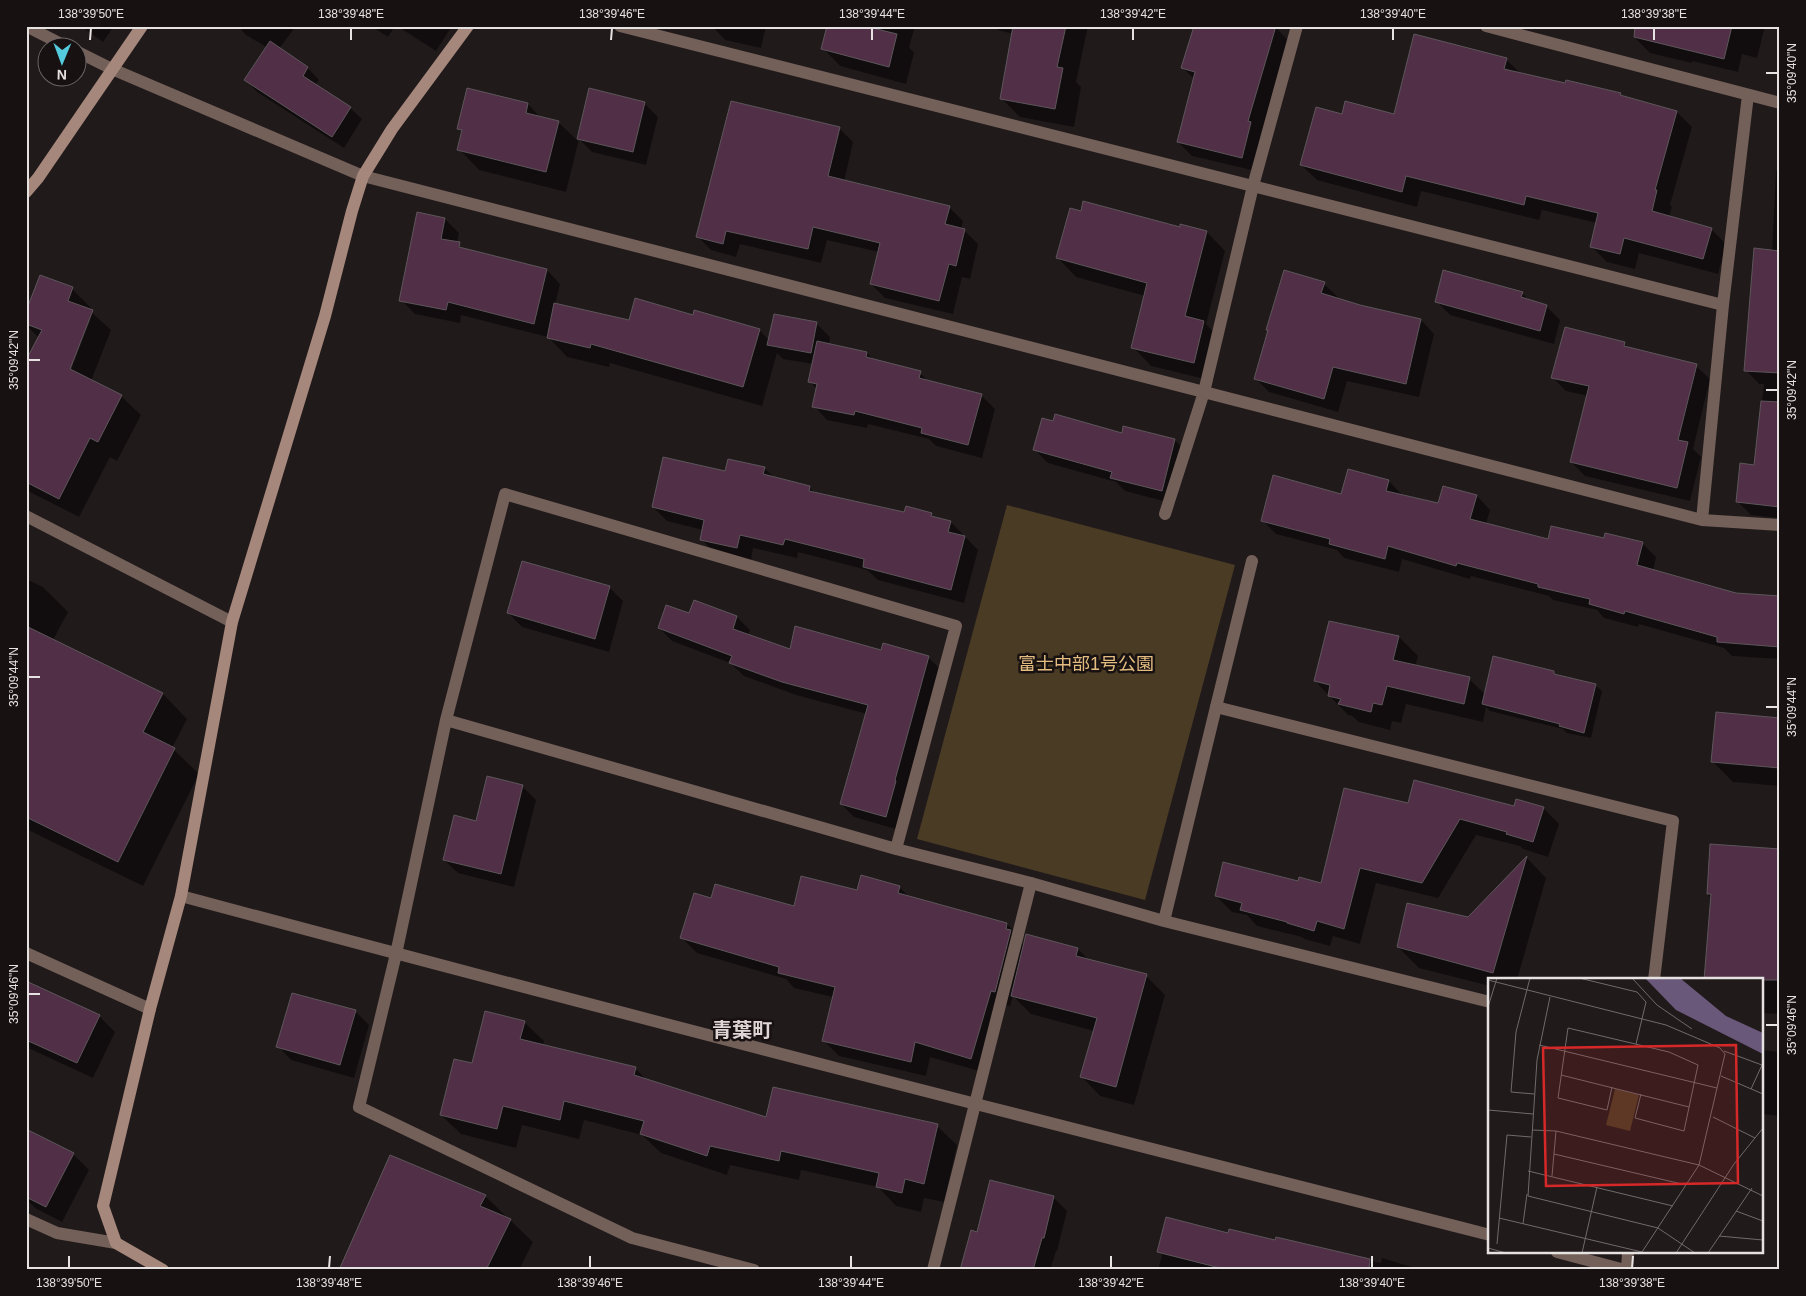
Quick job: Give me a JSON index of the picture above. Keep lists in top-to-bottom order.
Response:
{
  "districts": ["青葉町"],
  "parks": ["富士中部1号公園"],
  "north": "bottom",
  "coordinates": [
    "138°39'50\"E",
    "138°39'48\"E",
    "138°39'46\"E",
    "138°39'44\"E",
    "138°39'42\"E",
    "138°39'40\"E",
    "138°39'38\"E",
    "35°09'40\"N",
    "35°09'42\"N",
    "35°09'44\"N",
    "35°09'46\"N"
  ]
}
